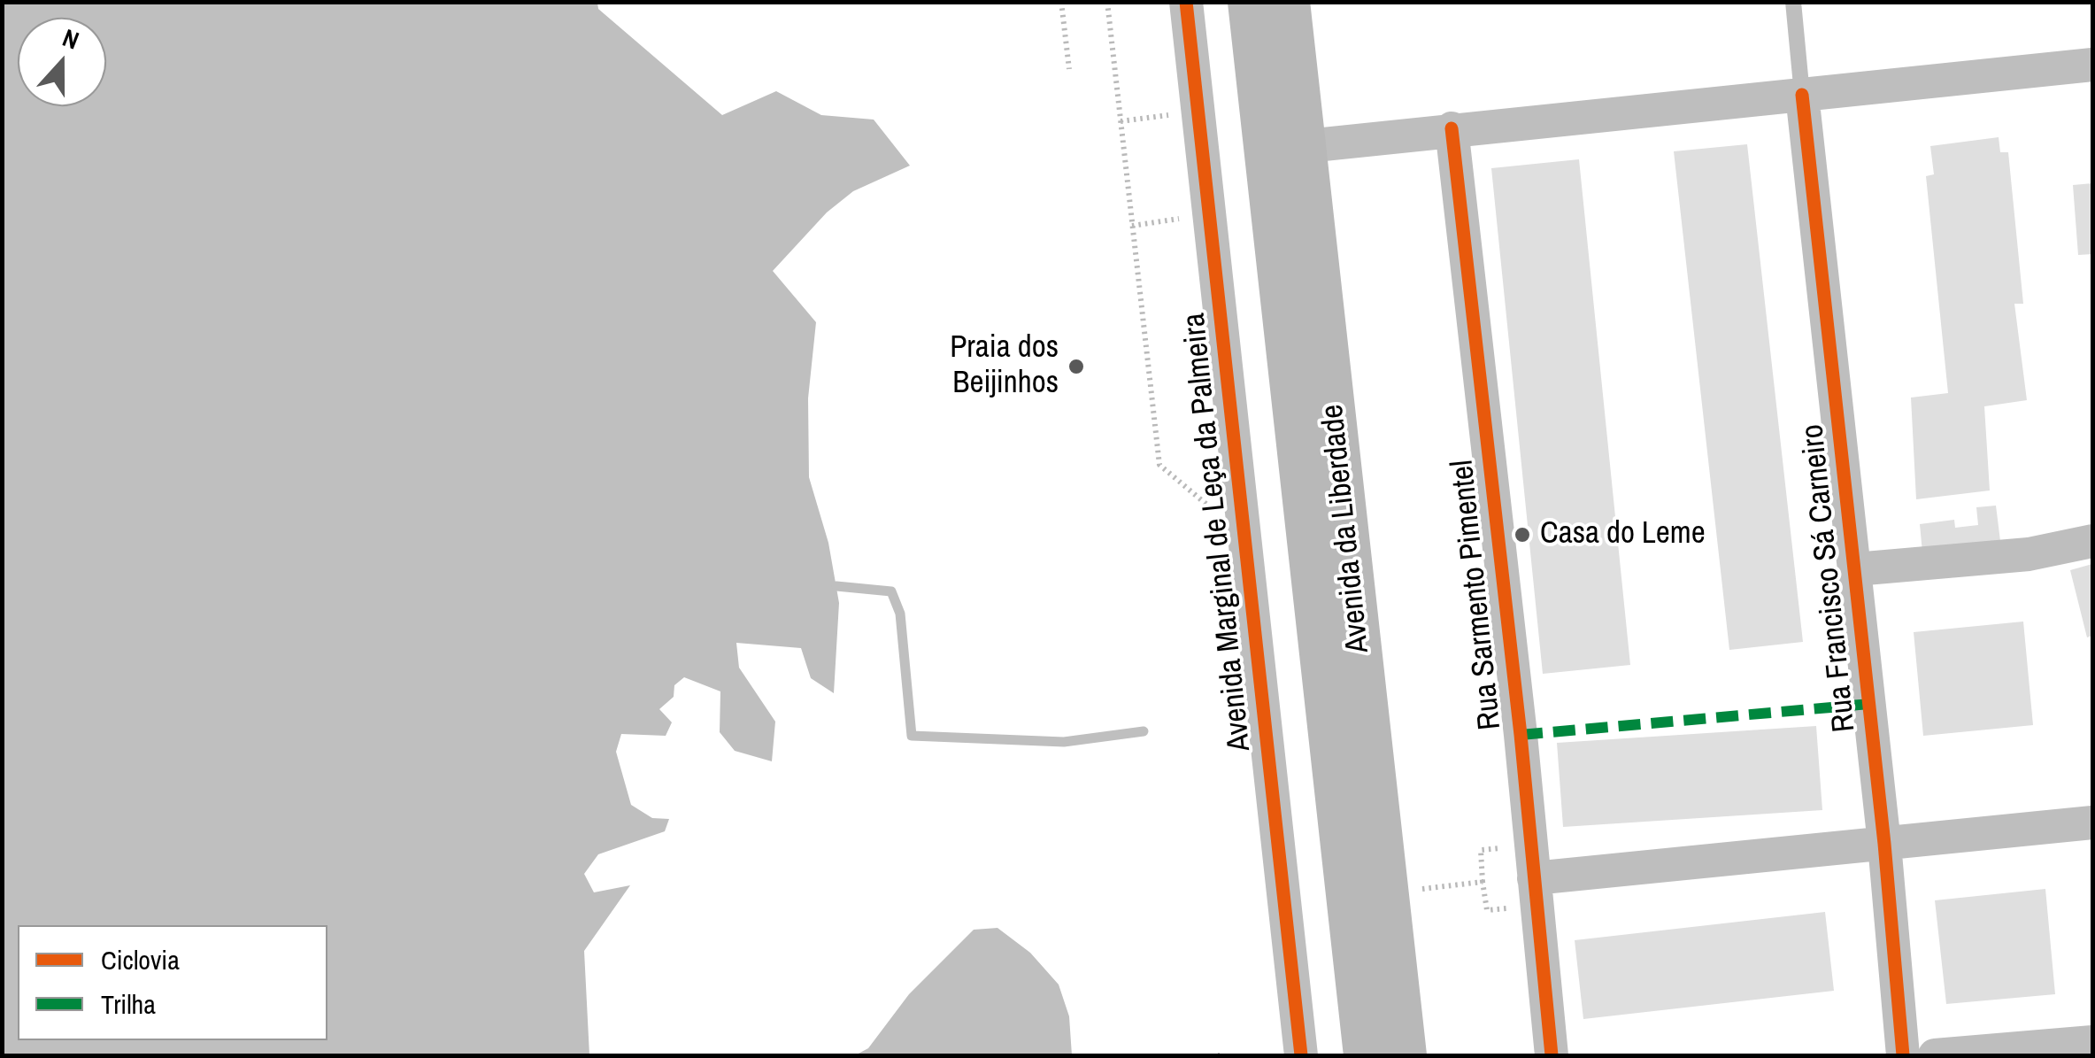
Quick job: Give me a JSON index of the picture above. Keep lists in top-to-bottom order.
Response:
{
  "streets": {
    "main road": ["Avenida da Liberdade"],
    "street": ["Avenida Marginal de Leça da Palmeira", "Rua Francisco Sá Carneiro", "Rua Sarmento Pimentel"]
  },
  "places": ["Praia dos Beijinhos", "Casa do Leme"],
  "legend": ["Ciclovia", "Trilha"],
  "north": "top"
}
